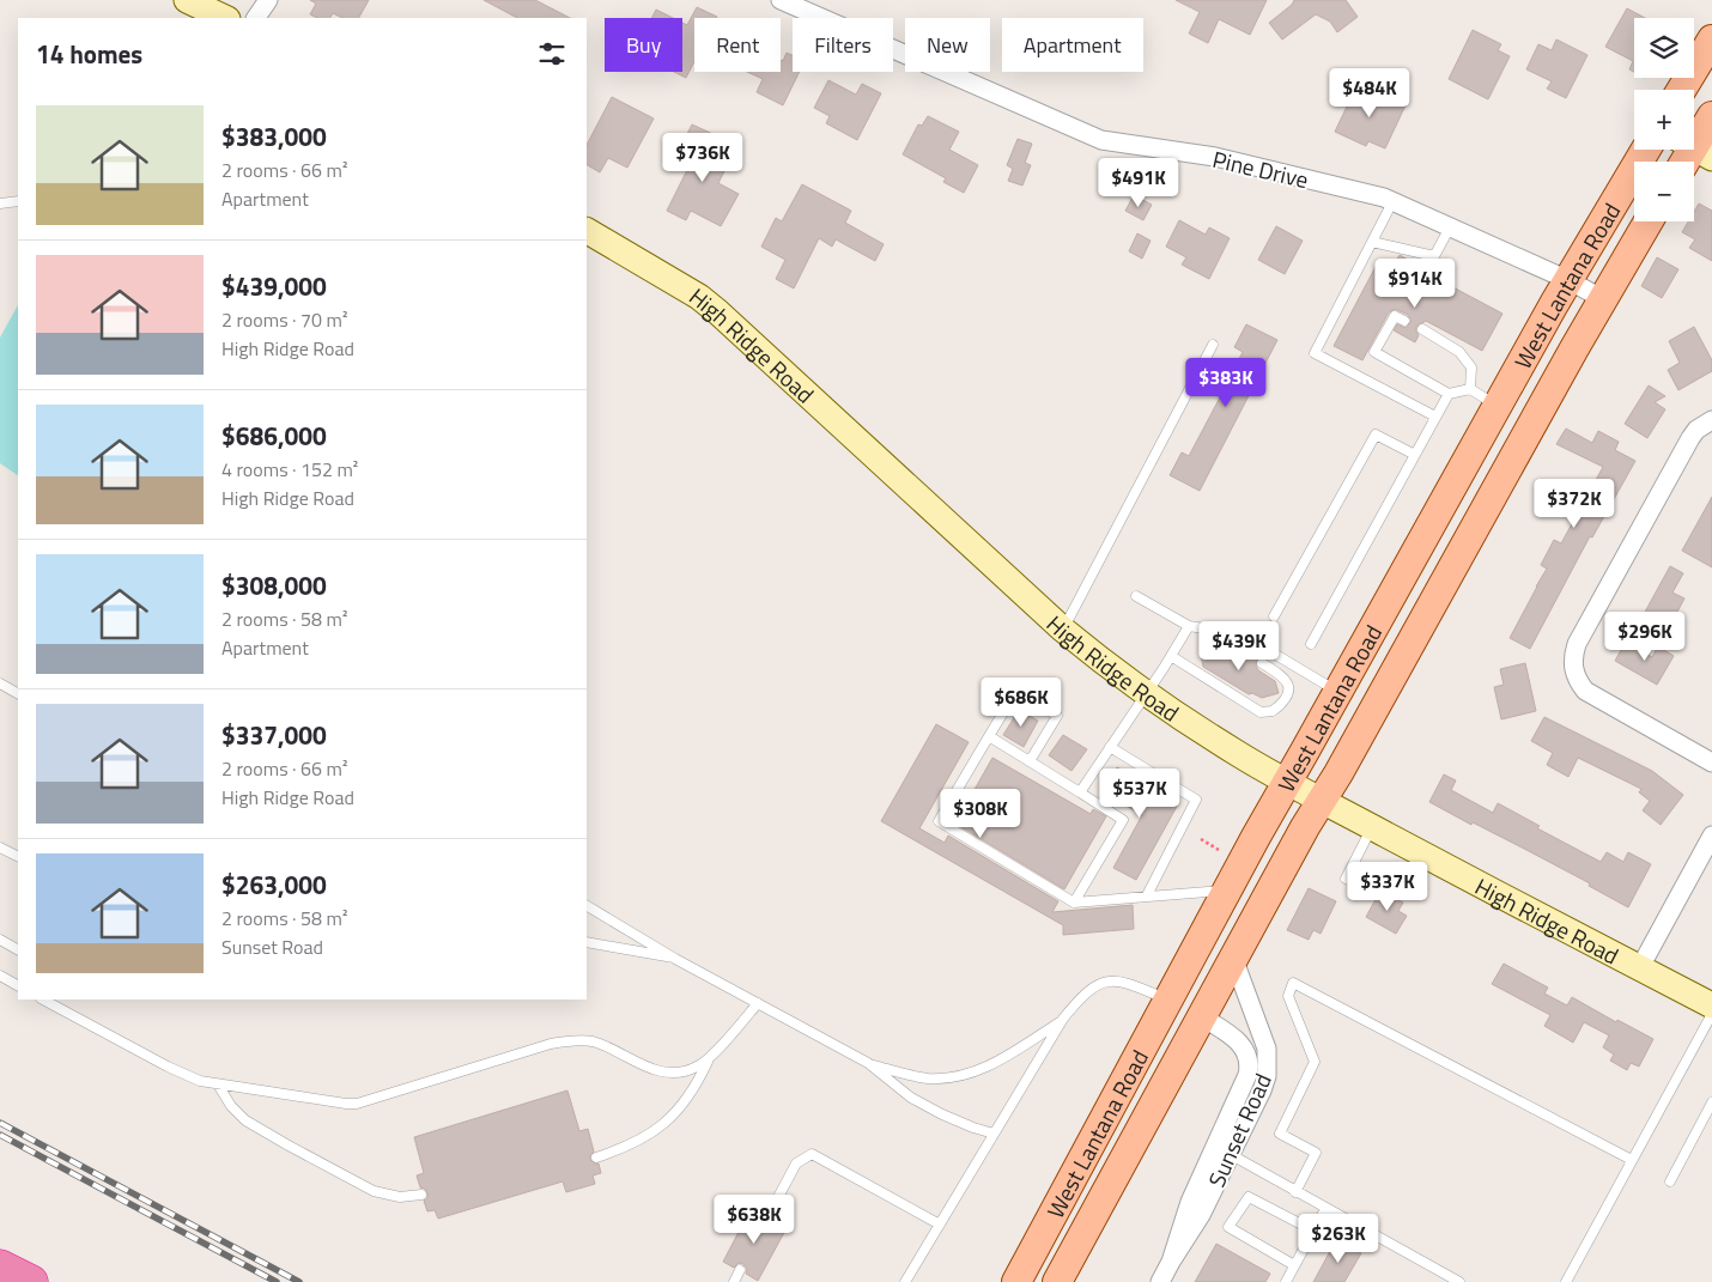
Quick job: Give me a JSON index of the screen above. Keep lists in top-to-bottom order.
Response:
{
  "streets": {
    "main road": ["West Lantana Road"],
    "street": ["Pine Drive", "High Ridge Road", "Sunset Road"]
  },
  "crossings": [
    ["Pine Drive", "West Lantana Road"],
    ["West Lantana Road", "High Ridge Road"],
    ["West Lantana Road", "Sunset Road"]
  ],
  "page": {
    "map_buttons": ["+", "−"],
    "chip": [
      "Buy",
      "Rent",
      "Filters",
      "New",
      "Apartment"
    ],
    "heading": "14 homes",
    "price": [
      "$484K",
      "$736K",
      "$491K",
      "$914K",
      "$383K",
      "$372K",
      "$296K",
      "$439K",
      "$686K",
      "$537K",
      "$308K",
      "$337K",
      "$638K",
      "$263K"
    ],
    "list": [
      {
        "name": "$383,000",
        "note": "2 rooms · 66 m² · Apartment"
      },
      {
        "name": "$439,000",
        "note": "2 rooms · 70 m² · High Ridge Road"
      },
      {
        "name": "$686,000",
        "note": "4 rooms · 152 m² · High Ridge Road"
      },
      {
        "name": "$308,000",
        "note": "2 rooms · 58 m² · Apartment"
      },
      {
        "name": "$337,000",
        "note": "2 rooms · 66 m² · High Ridge Road"
      },
      {
        "name": "$263,000",
        "note": "2 rooms · 58 m² · Sunset Road"
      }
    ]
  }
}
